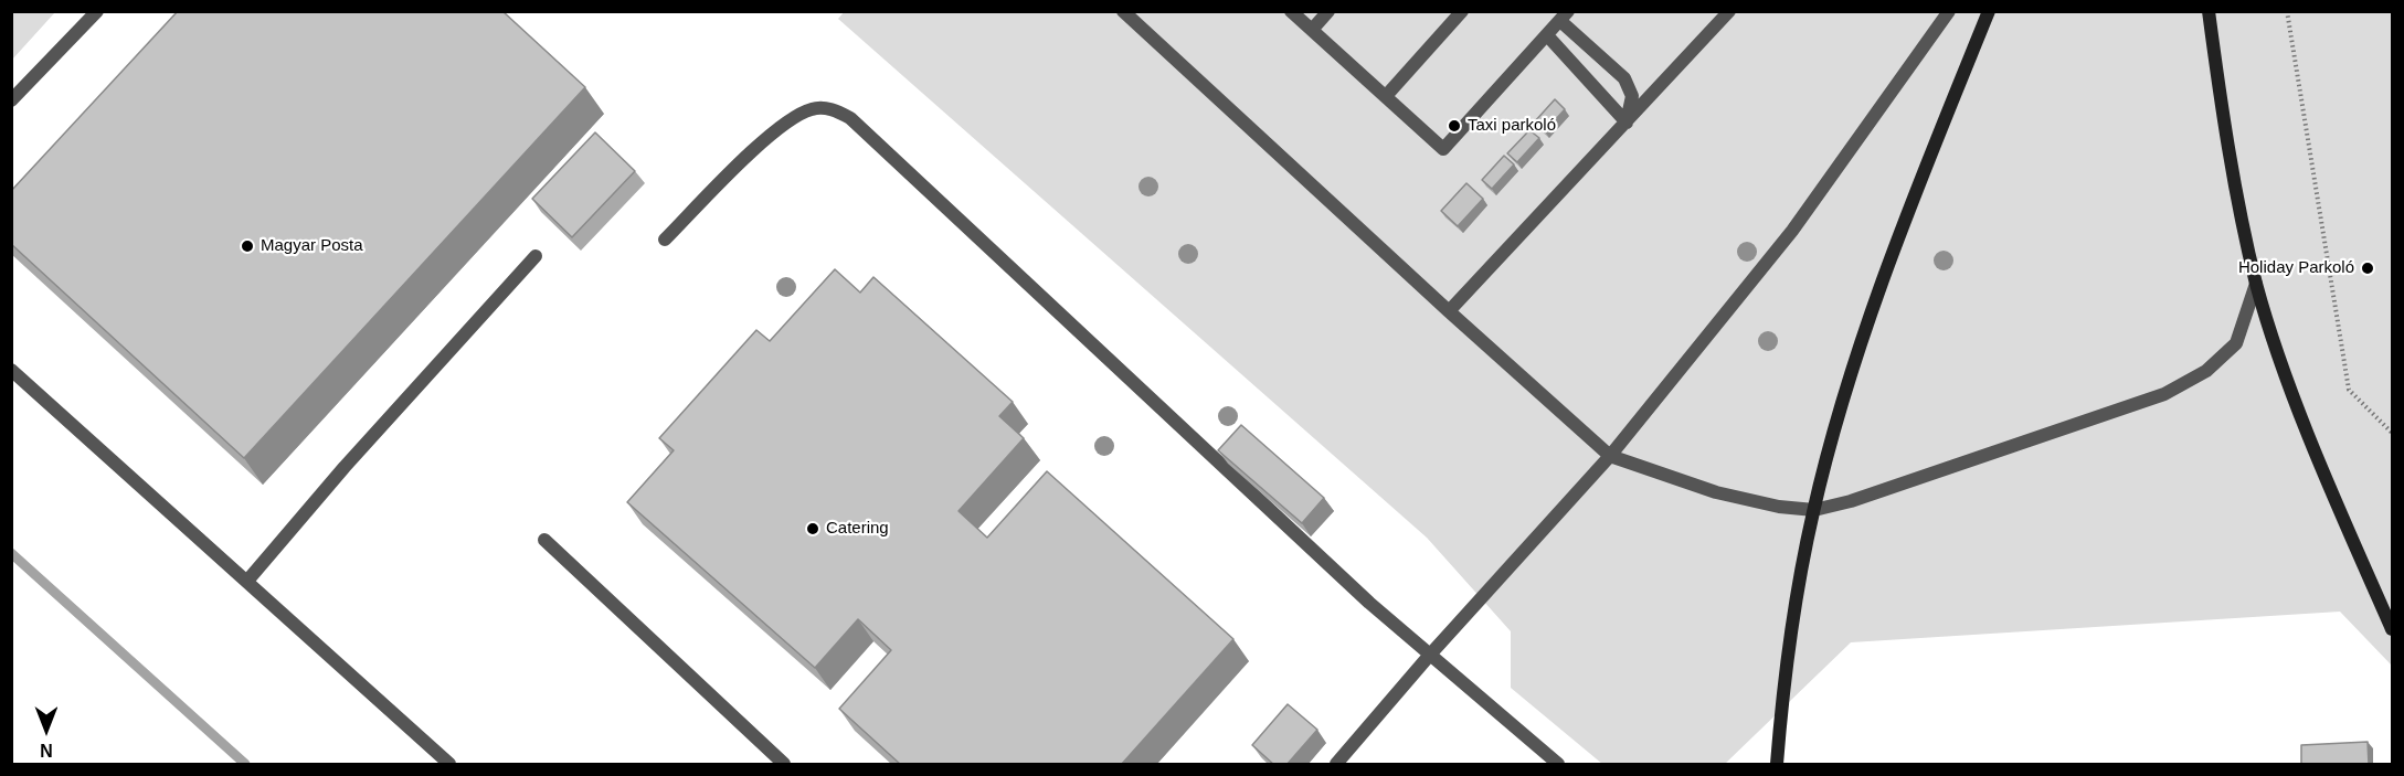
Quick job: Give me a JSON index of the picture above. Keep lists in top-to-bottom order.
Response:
{
  "places": [
    "Taxi parkoló",
    "Magyar Posta",
    "Holiday Parkoló",
    "Catering"
  ],
  "north": "bottom"
}
